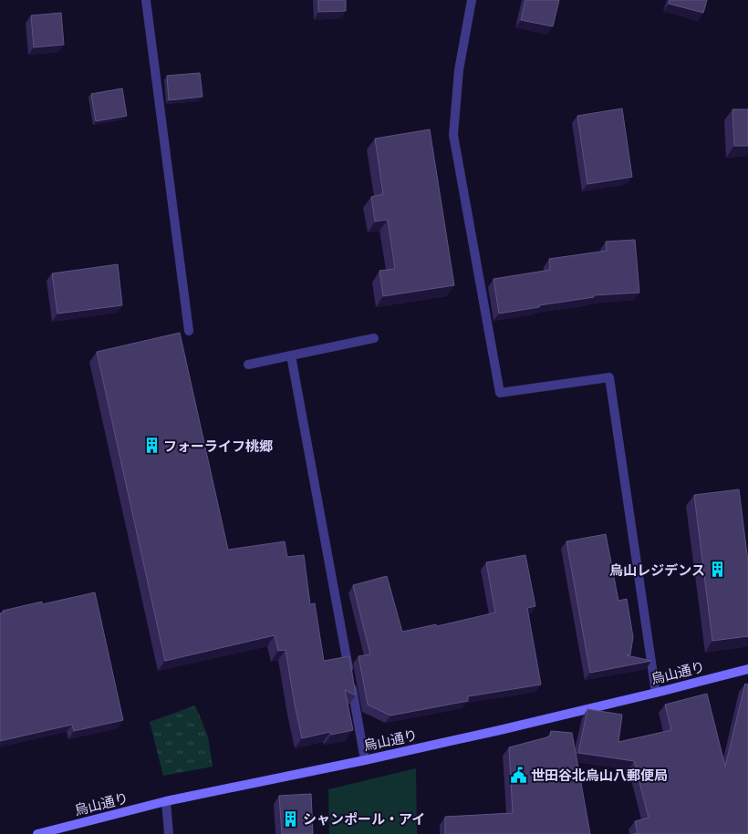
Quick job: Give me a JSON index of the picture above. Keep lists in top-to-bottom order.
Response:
{
  "streets": {
    "street": ["烏山通り"]
  },
  "places": {
    "building": ["フォーライフ桃郷", "烏山レジデンス", "シャンポール・アイ"],
    "public building": ["世田谷北烏山八郵便局"]
  }
}
